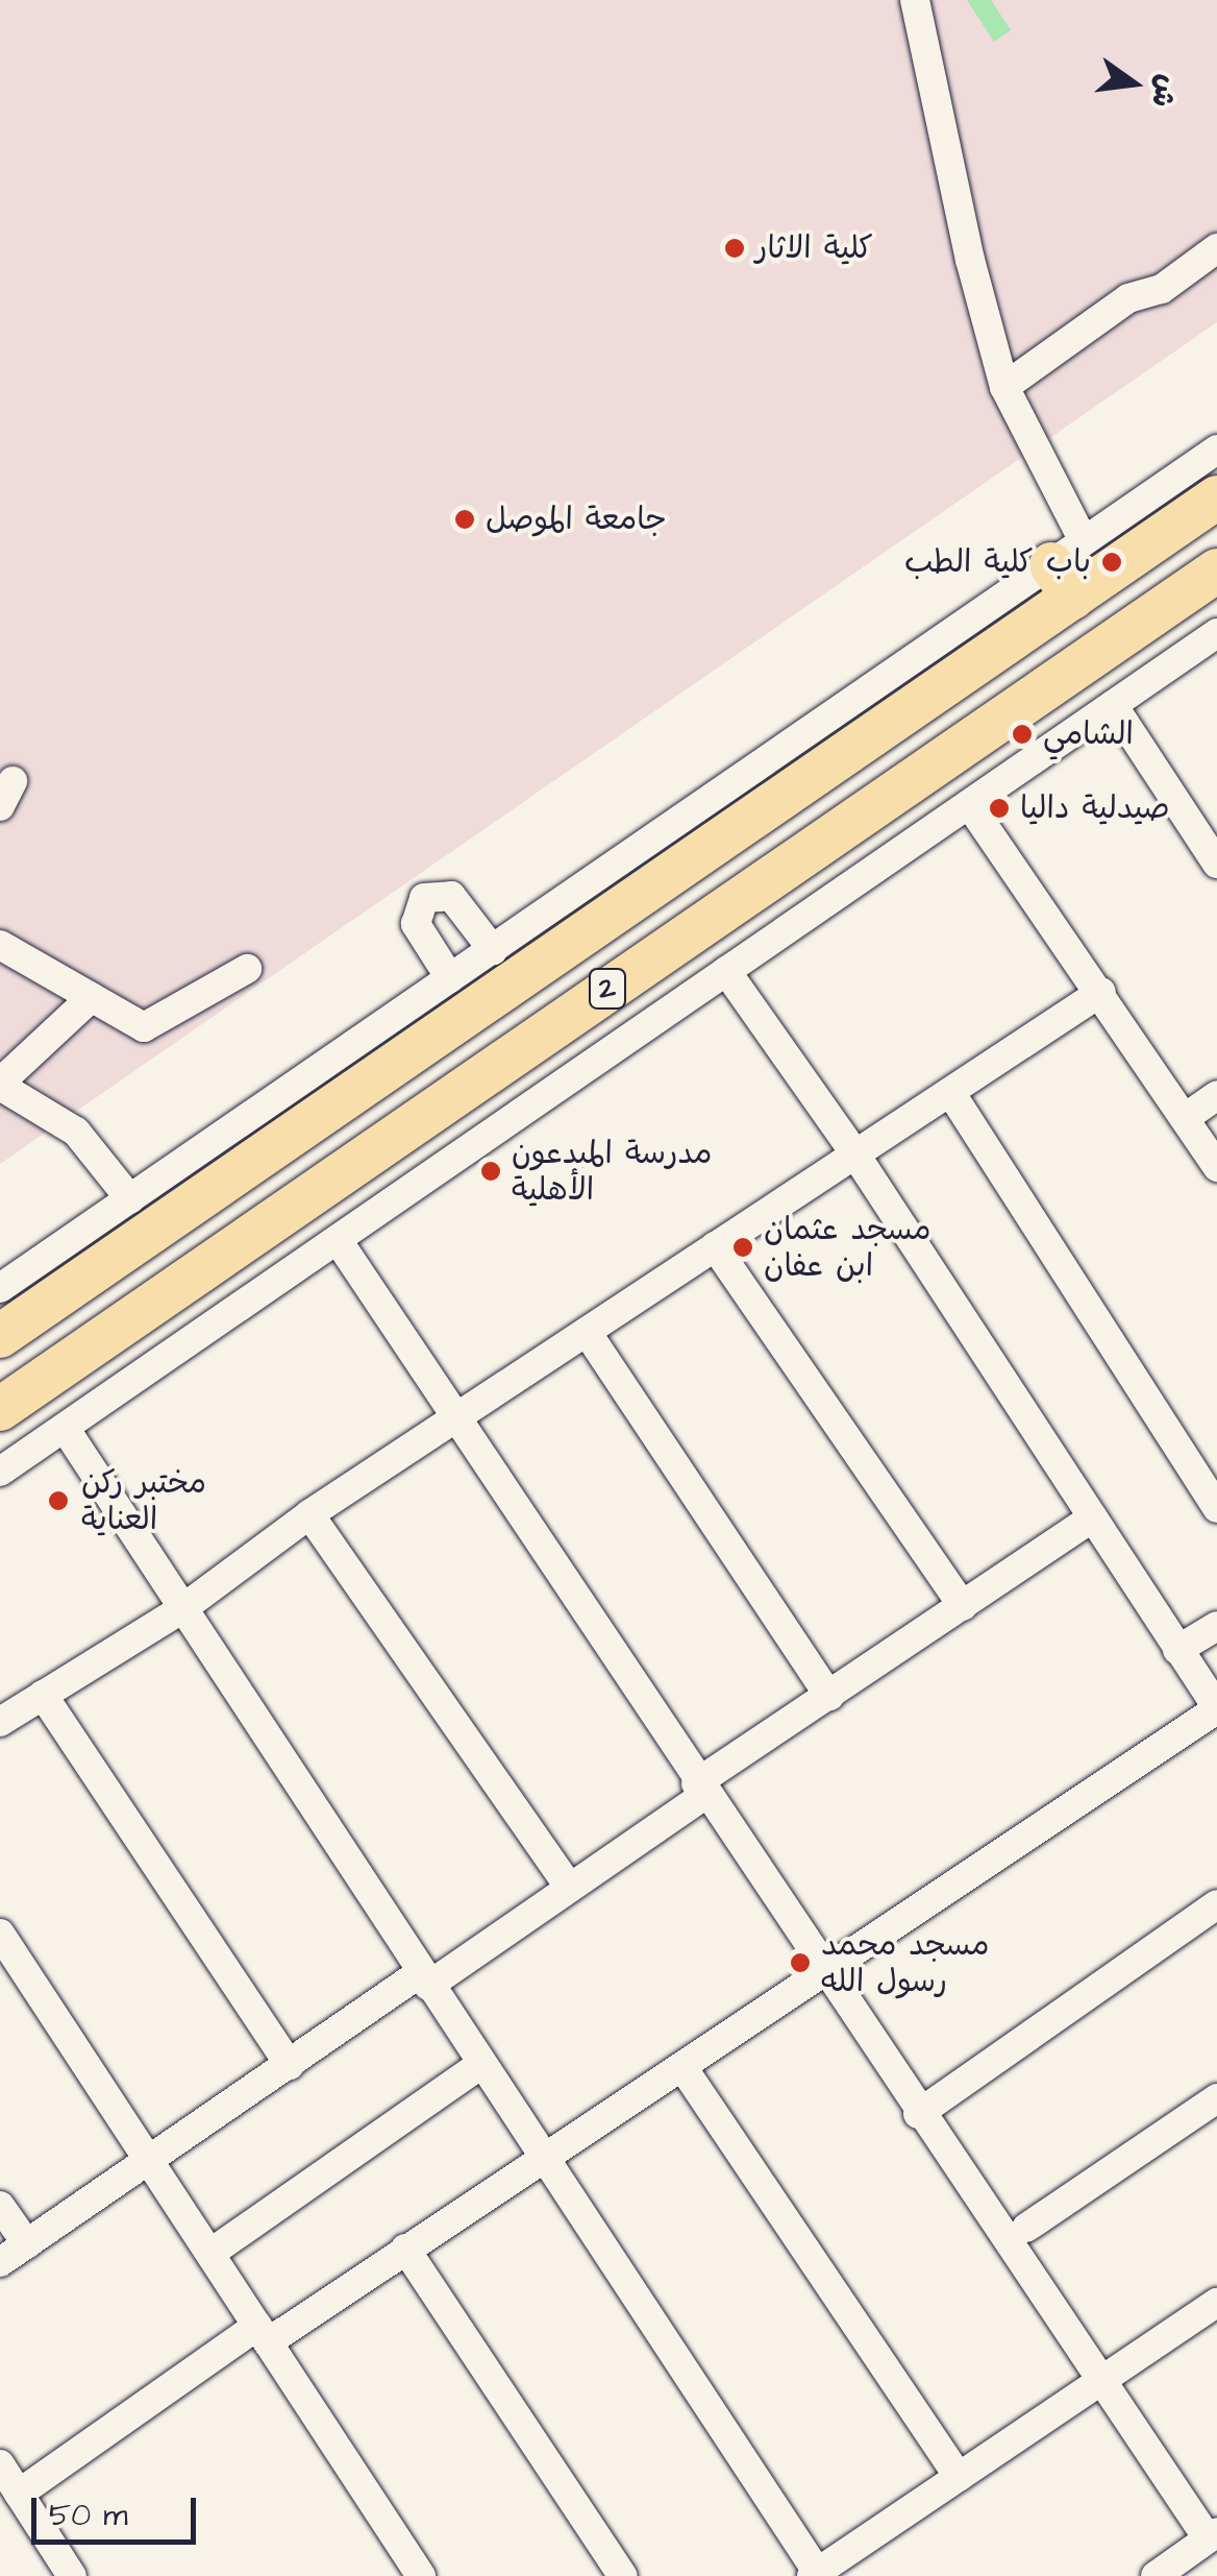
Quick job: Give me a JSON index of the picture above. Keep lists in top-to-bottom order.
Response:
{
  "streets": {
    "highway": ["2"]
  },
  "places": [
    "كلية الاثار",
    "جامعة الموصل",
    "باب كلية الطب",
    "الشامي",
    "صيدلية داليا",
    "مدرسة المبدعون الأهلية",
    "مسجد عثمان ابن عفان",
    "مختبر ركن العناية",
    "مسجد محمد رسول الله"
  ],
  "scale_bar": "50 m",
  "north": "right"
}
